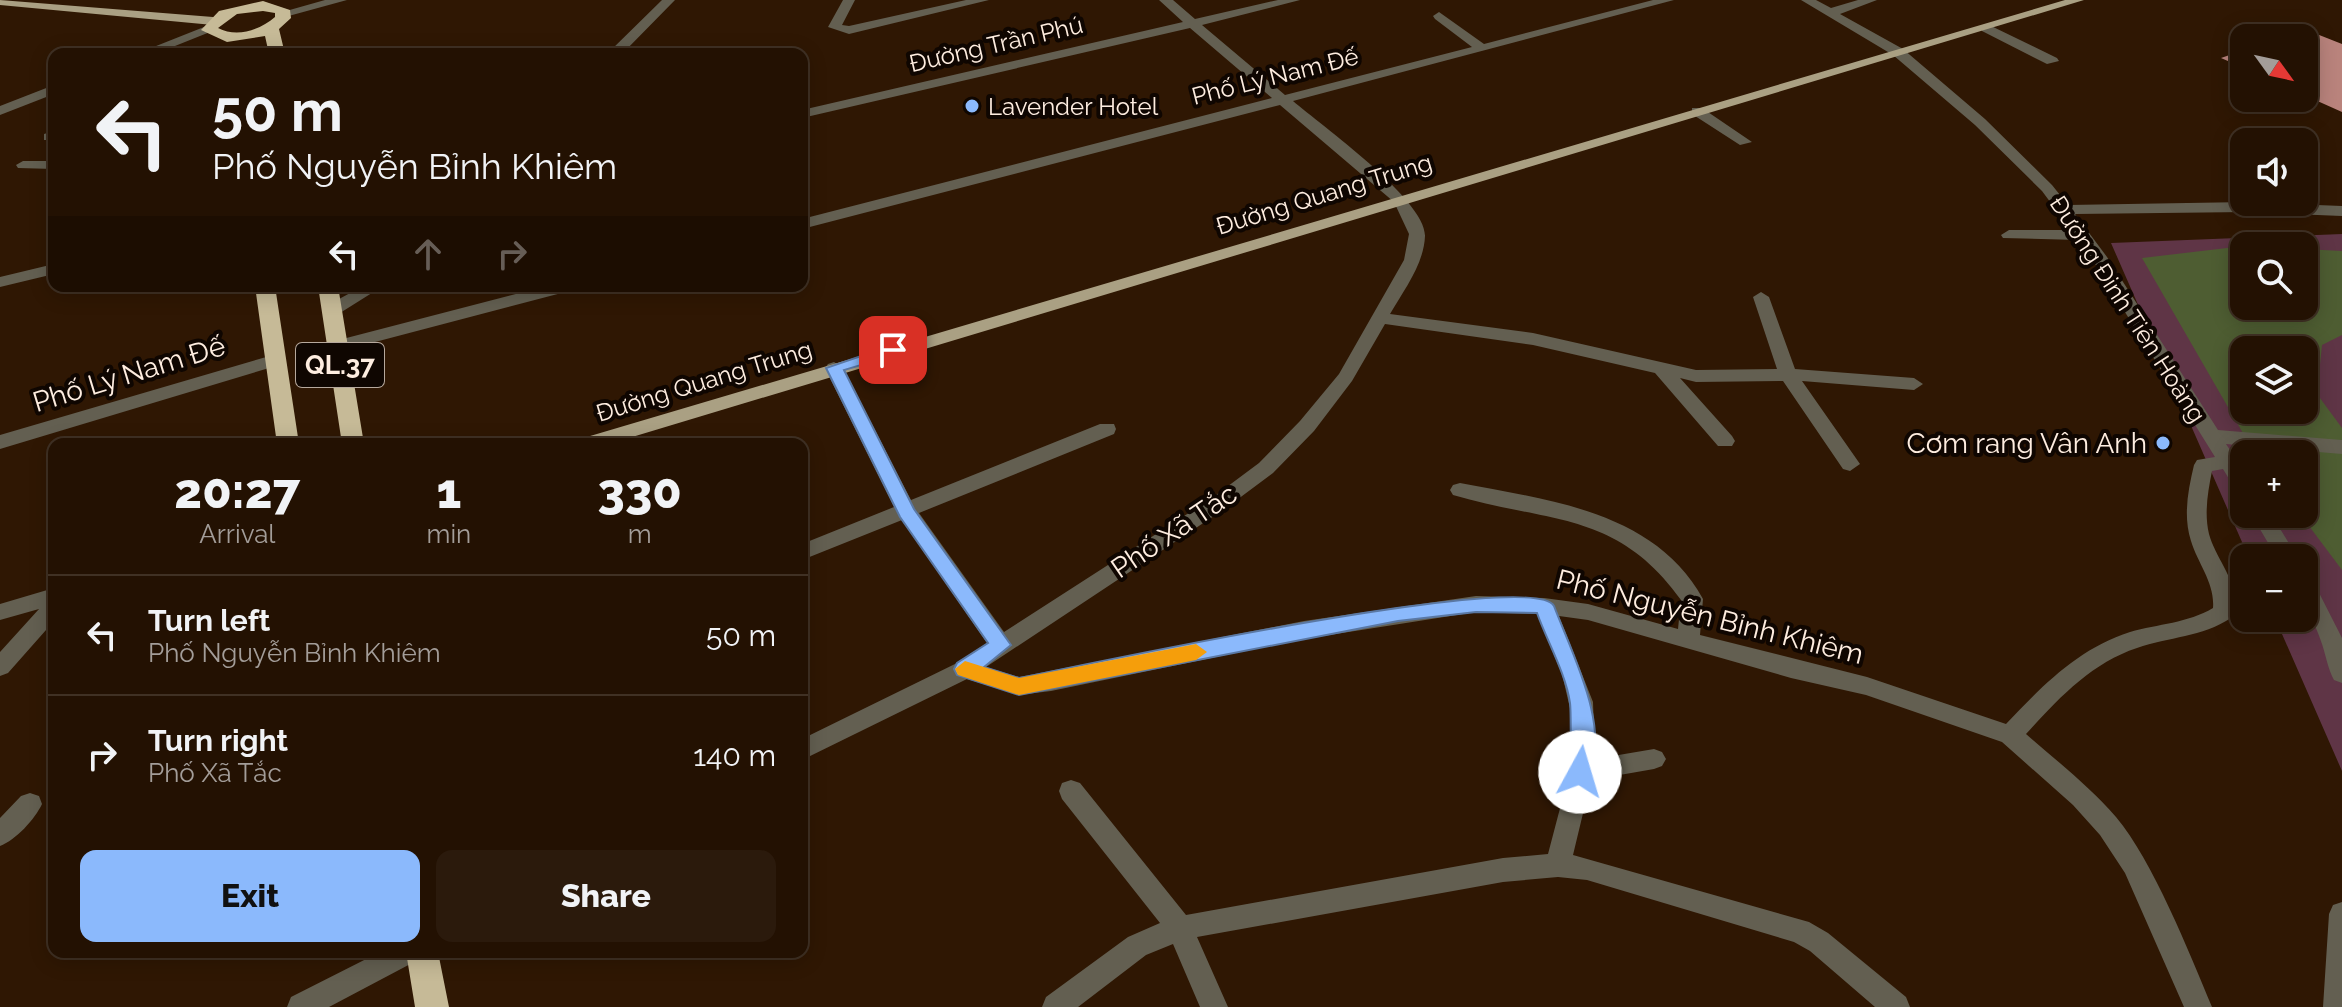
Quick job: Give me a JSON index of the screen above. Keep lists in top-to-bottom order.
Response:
{
  "streets": {
    "highway": ["QL.37"],
    "main road": ["Đường Quang Trung"],
    "street": [
      "Đường Trần Phú",
      "Phố Lý Nam Đế",
      "Đường Đinh Tiên Hoàng",
      "Phố Xã Tắc",
      "Phố Nguyễn Bỉnh Khiêm"
    ]
  },
  "crossings": [
    ["Phố Lý Nam Đế", "QL.37"],
    ["Đường Quang Trung", "Đường Đinh Tiên Hoàng"],
    ["Đường Quang Trung", "Phố Xã Tắc"],
    ["Phố Xã Tắc", "Phố Nguyễn Bỉnh Khiêm"]
  ],
  "places": ["Lavender Hotel", "Cơm rang Vân Anh"],
  "north": "bottom right",
  "page": {
    "map_buttons": ["+", "−"],
    "turn": ["50 m", "Phố Nguyễn Bỉnh Khiêm"],
    "eta": [
      "20:27",
      "Arrival",
      "1",
      "min",
      "330",
      "m"
    ],
    "list": [
      {
        "name": "Turn left",
        "note": "Phố Nguyễn Bỉnh Khiêm",
        "value": "50 m"
      },
      {
        "name": "Turn right",
        "note": "Phố Xã Tắc",
        "value": "140 m"
      }
    ],
    "buttons": ["Exit", "Share"]
  }
}
